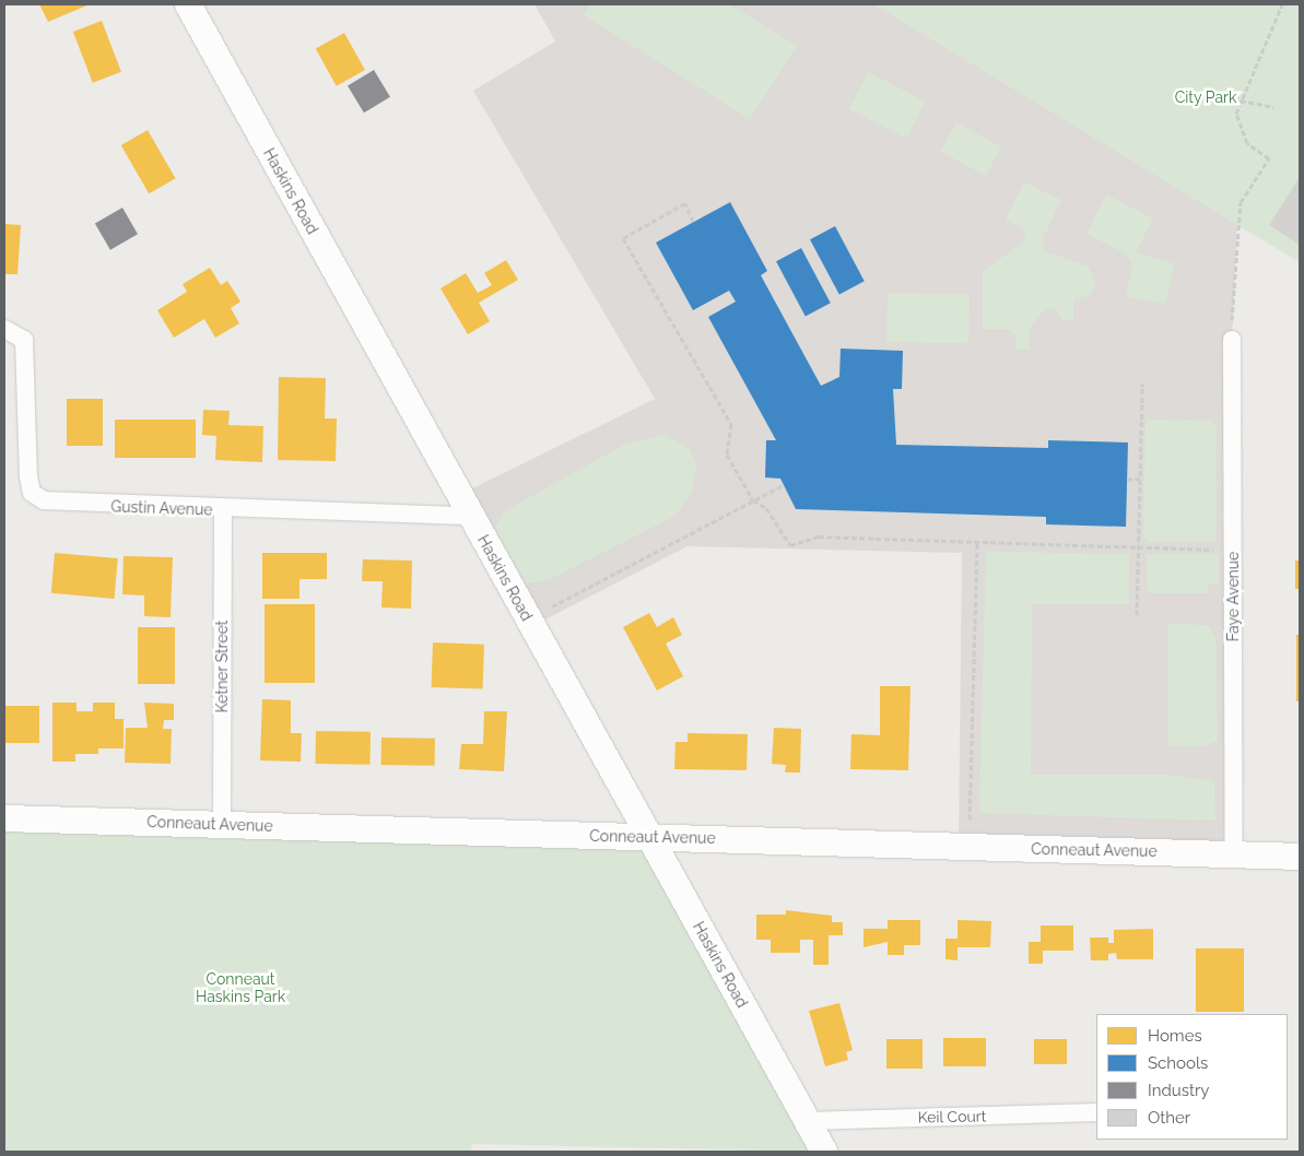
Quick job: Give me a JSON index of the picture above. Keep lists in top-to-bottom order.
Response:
{
  "streets": {
    "main road": ["Haskins Road", "Conneaut Avenue"],
    "street": [
      "Gustin Avenue",
      "Faye Avenue",
      "Ketner Street",
      "Keil Court"
    ]
  },
  "crossings": [
    ["Haskins Road", "Gustin Avenue"],
    ["Haskins Road", "Conneaut Avenue"],
    ["Haskins Road", "Keil Court"],
    ["Gustin Avenue", "Ketner Street"],
    ["Faye Avenue", "Conneaut Avenue"],
    ["Ketner Street", "Conneaut Avenue"]
  ],
  "parks": ["City Park", "Conneaut Haskins Park"],
  "legend": [
    "Homes",
    "Schools",
    "Industry",
    "Other"
  ]
}
